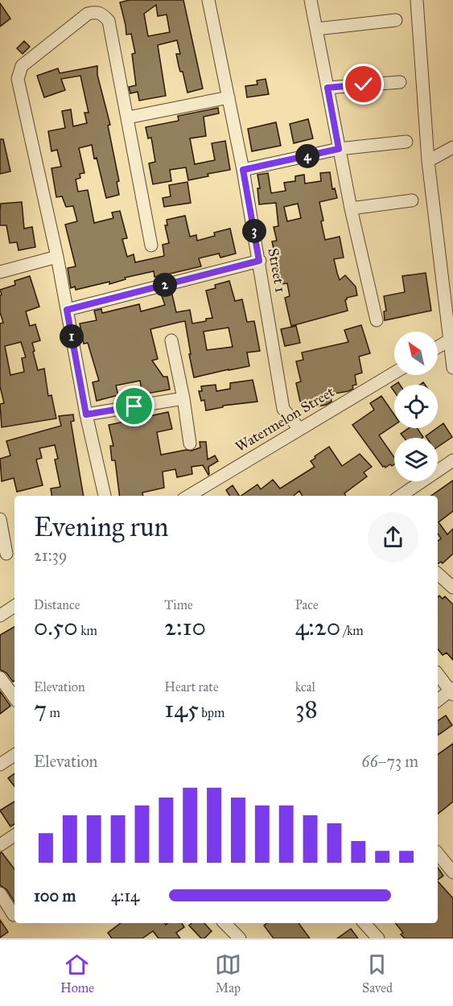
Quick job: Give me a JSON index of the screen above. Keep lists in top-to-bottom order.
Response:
{
  "streets": {
    "street": ["Street 1", "Watermelon Street"]
  },
  "crossings": [
    ["Street 1", "Watermelon Street"]
  ],
  "north": "top left",
  "page": {
    "pins": [
      "4",
      "3",
      "2",
      "1"
    ],
    "heading": ["Evening run", "21:39"],
    "stats": [
      ["Distance", "0.50 km"],
      ["Time", "2:10"],
      ["Pace", "4:20 /km"],
      ["Elevation", "7 m"],
      ["Heart rate", "145 bpm"],
      ["kcal", "38"]
    ],
    "chart": ["Elevation", "66–73 m"],
    "list": [
      {
        "name": "100 m",
        "note": "4:14"
      }
    ],
    "tabs": ["Home", "Map", "Saved"]
  }
}
